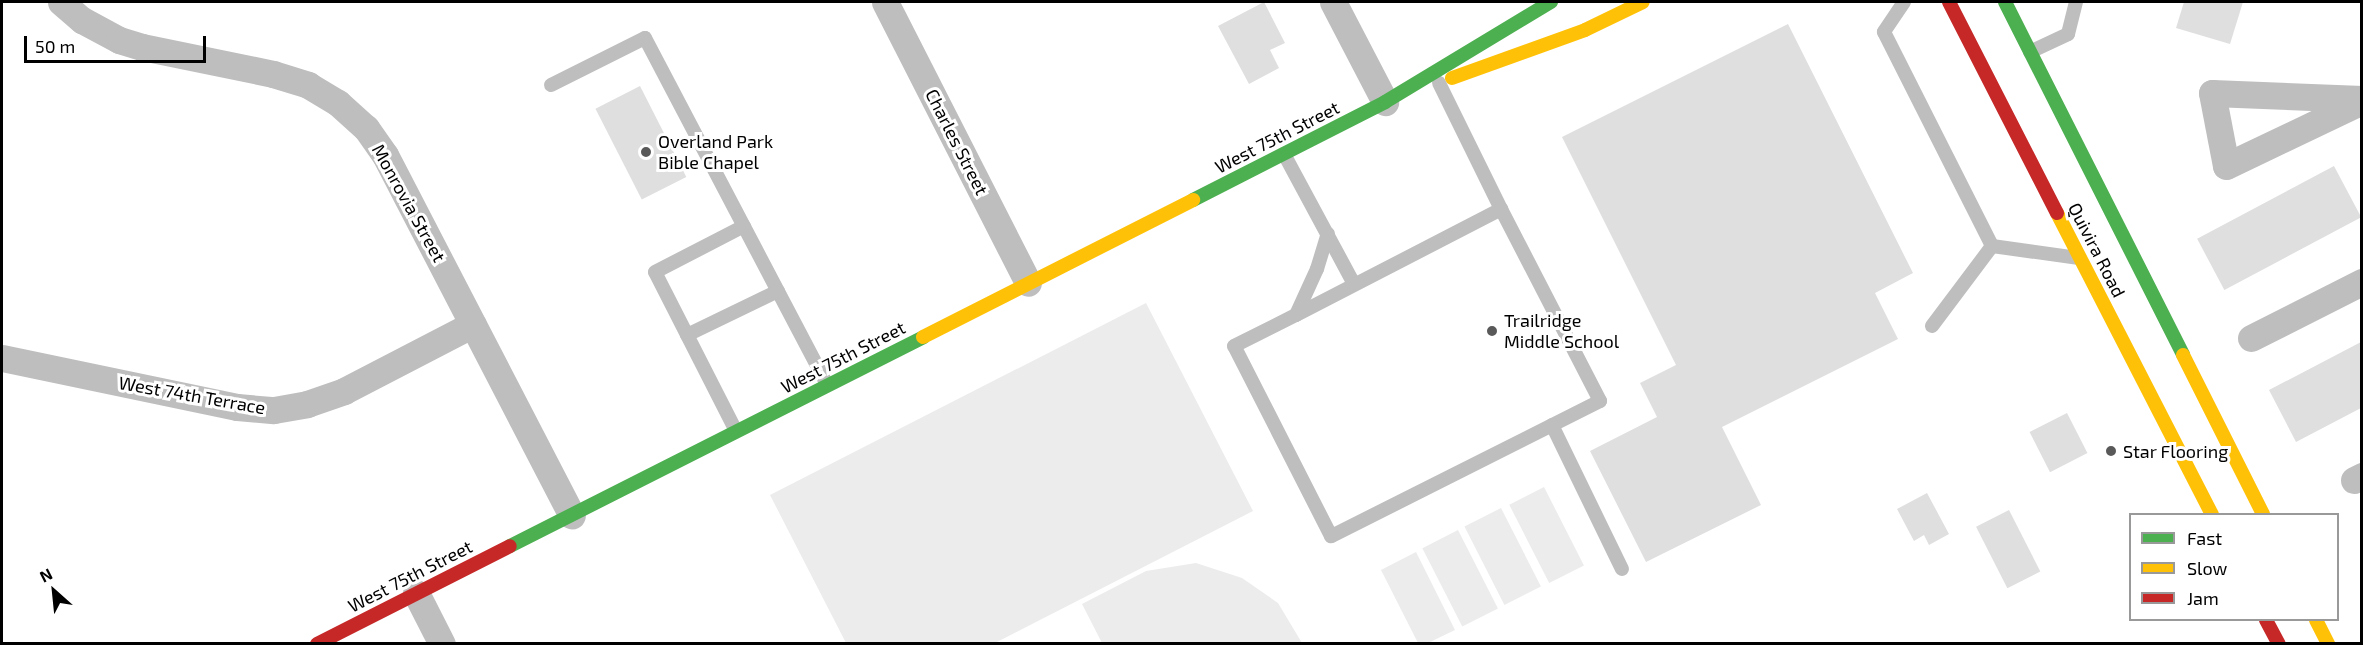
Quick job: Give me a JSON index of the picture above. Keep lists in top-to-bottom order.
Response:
{
  "streets": {
    "main road": ["West 75th Street", "Quivira Road"],
    "street": ["Charles Street", "Monrovia Street", "West 74th Terrace"]
  },
  "crossings": [
    ["West 75th Street", "Charles Street"],
    ["West 75th Street", "Monrovia Street"],
    ["Monrovia Street", "West 74th Terrace"]
  ],
  "places": ["Overland Park Bible Chapel", "Trailridge Middle School", "Star Flooring"],
  "legend": ["Fast", "Slow", "Jam"],
  "scale_bar": "50 m",
  "north": "top left"
}
